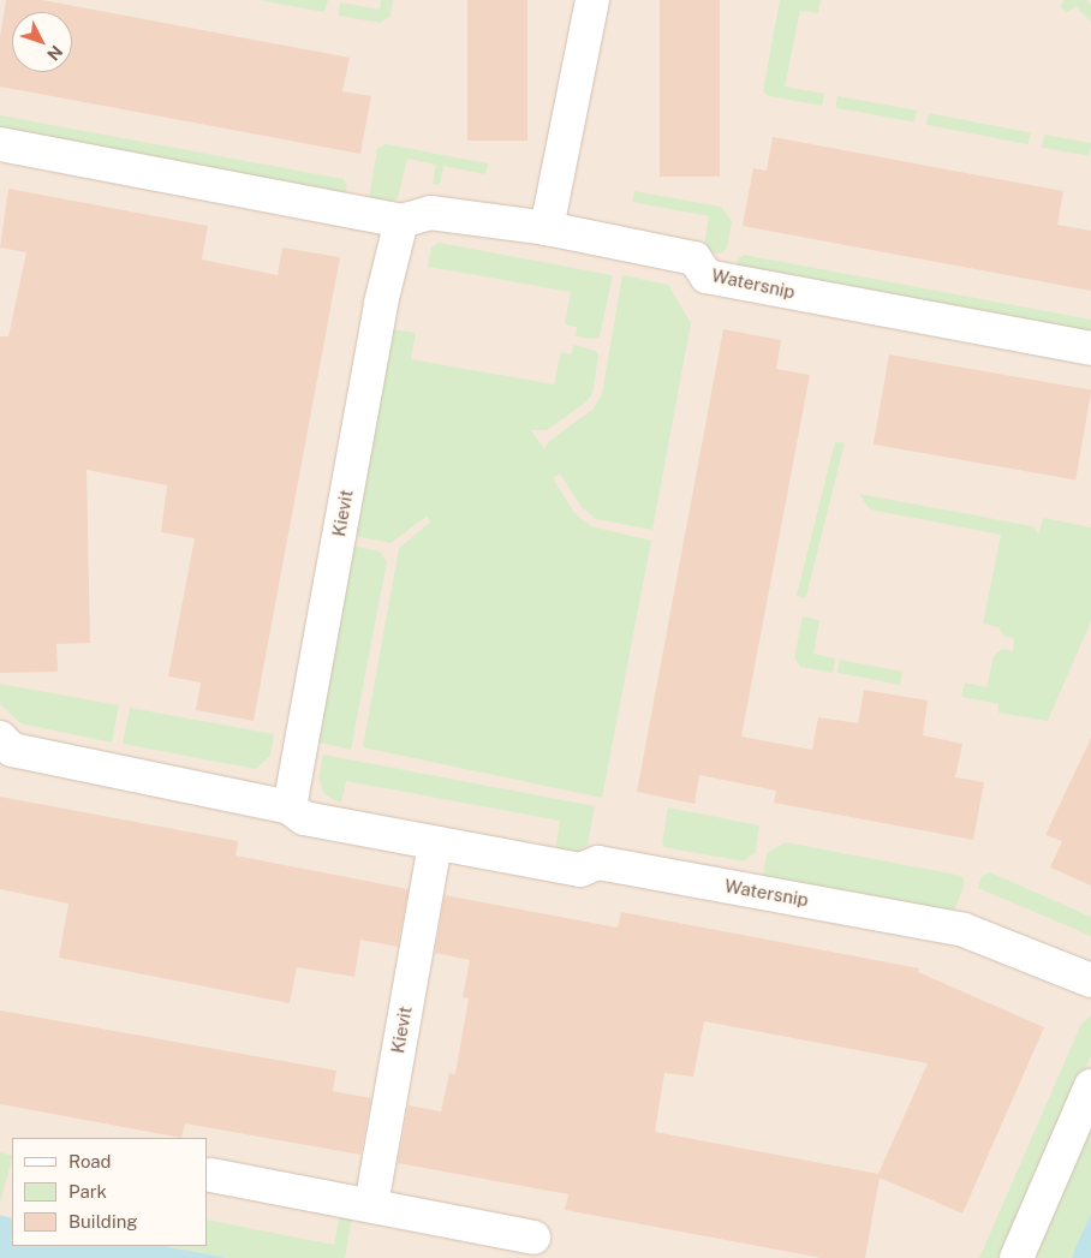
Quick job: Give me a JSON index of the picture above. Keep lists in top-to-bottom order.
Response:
{
  "streets": {
    "street": ["Watersnip", "Kievit"]
  },
  "crossings": [
    ["Watersnip", "Kievit"]
  ],
  "legend": ["Road", "Park", "Building"],
  "north": "bottom right"
}
